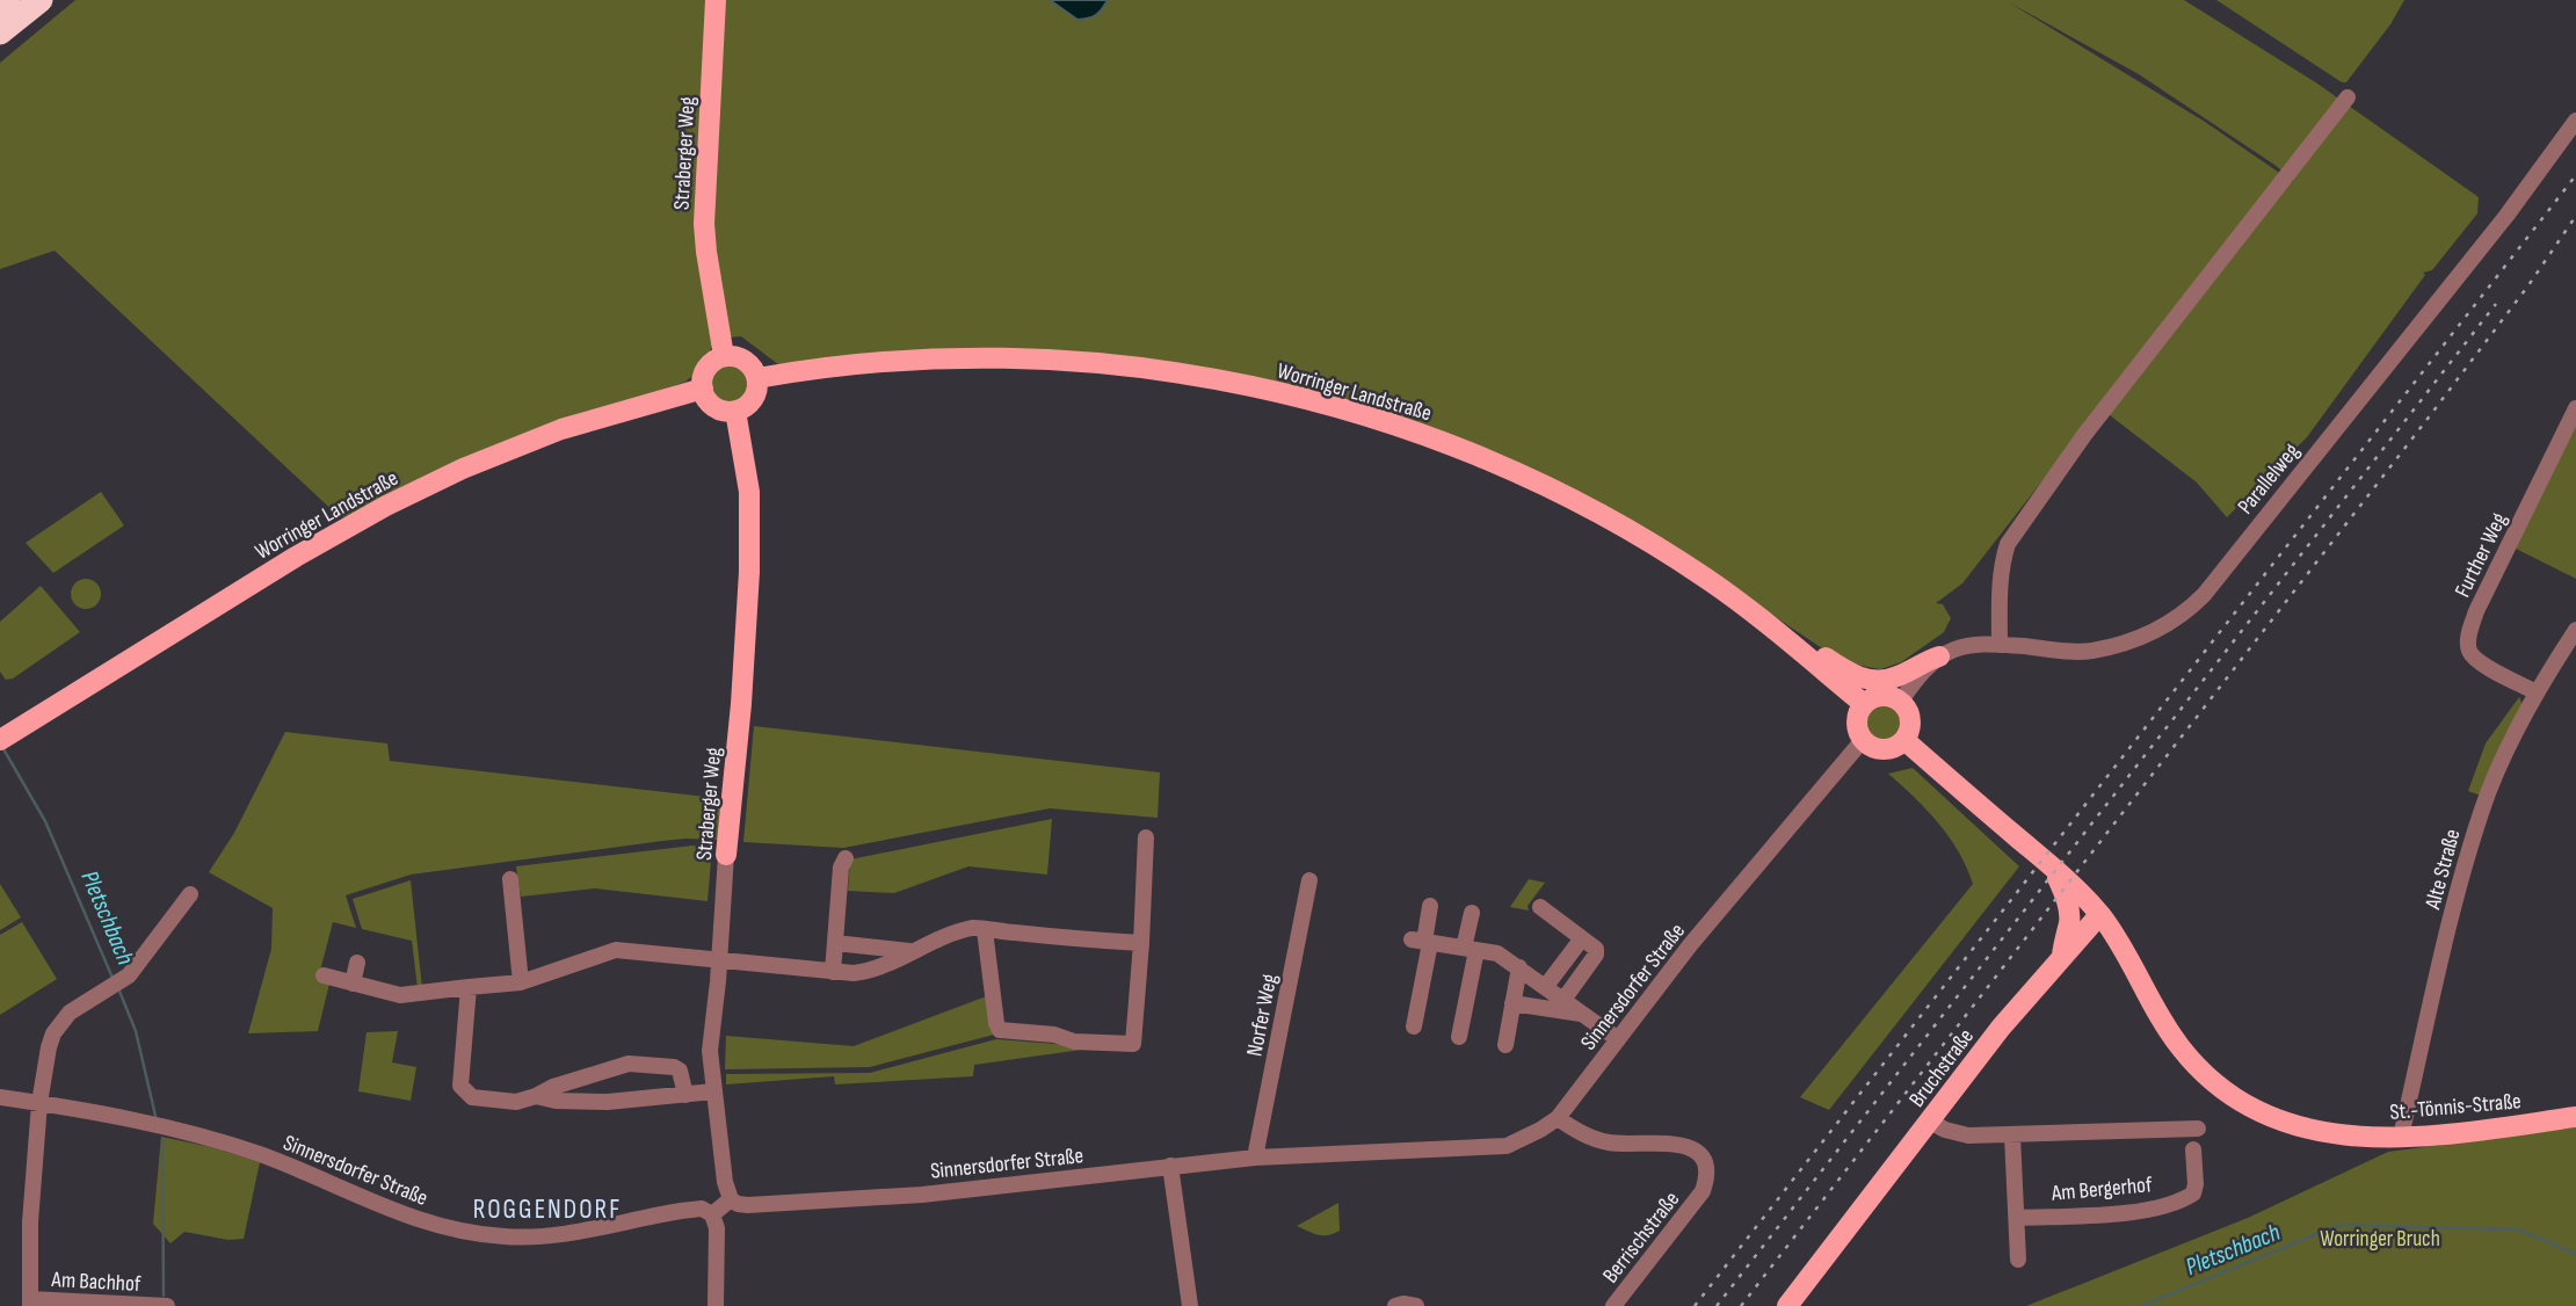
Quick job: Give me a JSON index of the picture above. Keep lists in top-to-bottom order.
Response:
{
  "streets": {
    "main road": [
      "Straberger Weg",
      "Worringer Landstraße",
      "Bruchstraße",
      "St.-Tönnis-Straße"
    ],
    "street": [
      "Parallelweg",
      "Further Weg",
      "Alte Straße",
      "Sinnersdorfer Straße",
      "Norfer Weg",
      "Am Bergerhof",
      "Berrischstraße",
      "Am Bachhof"
    ]
  },
  "crossings": [
    ["Straberger Weg", "Worringer Landstraße"],
    ["Straberger Weg", "Sinnersdorfer Straße"],
    ["Worringer Landstraße", "Sinnersdorfer Straße"],
    ["Further Weg", "Alte Straße"],
    ["Alte Straße", "St.-Tönnis-Straße"],
    ["Sinnersdorfer Straße", "Norfer Weg"],
    ["Sinnersdorfer Straße", "Berrischstraße"],
    ["Bruchstraße", "St.-Tönnis-Straße"]
  ],
  "districts": ["ROGGENDORF"],
  "water": ["Pletschbach"],
  "parks": ["Worringer Bruch"]
}
